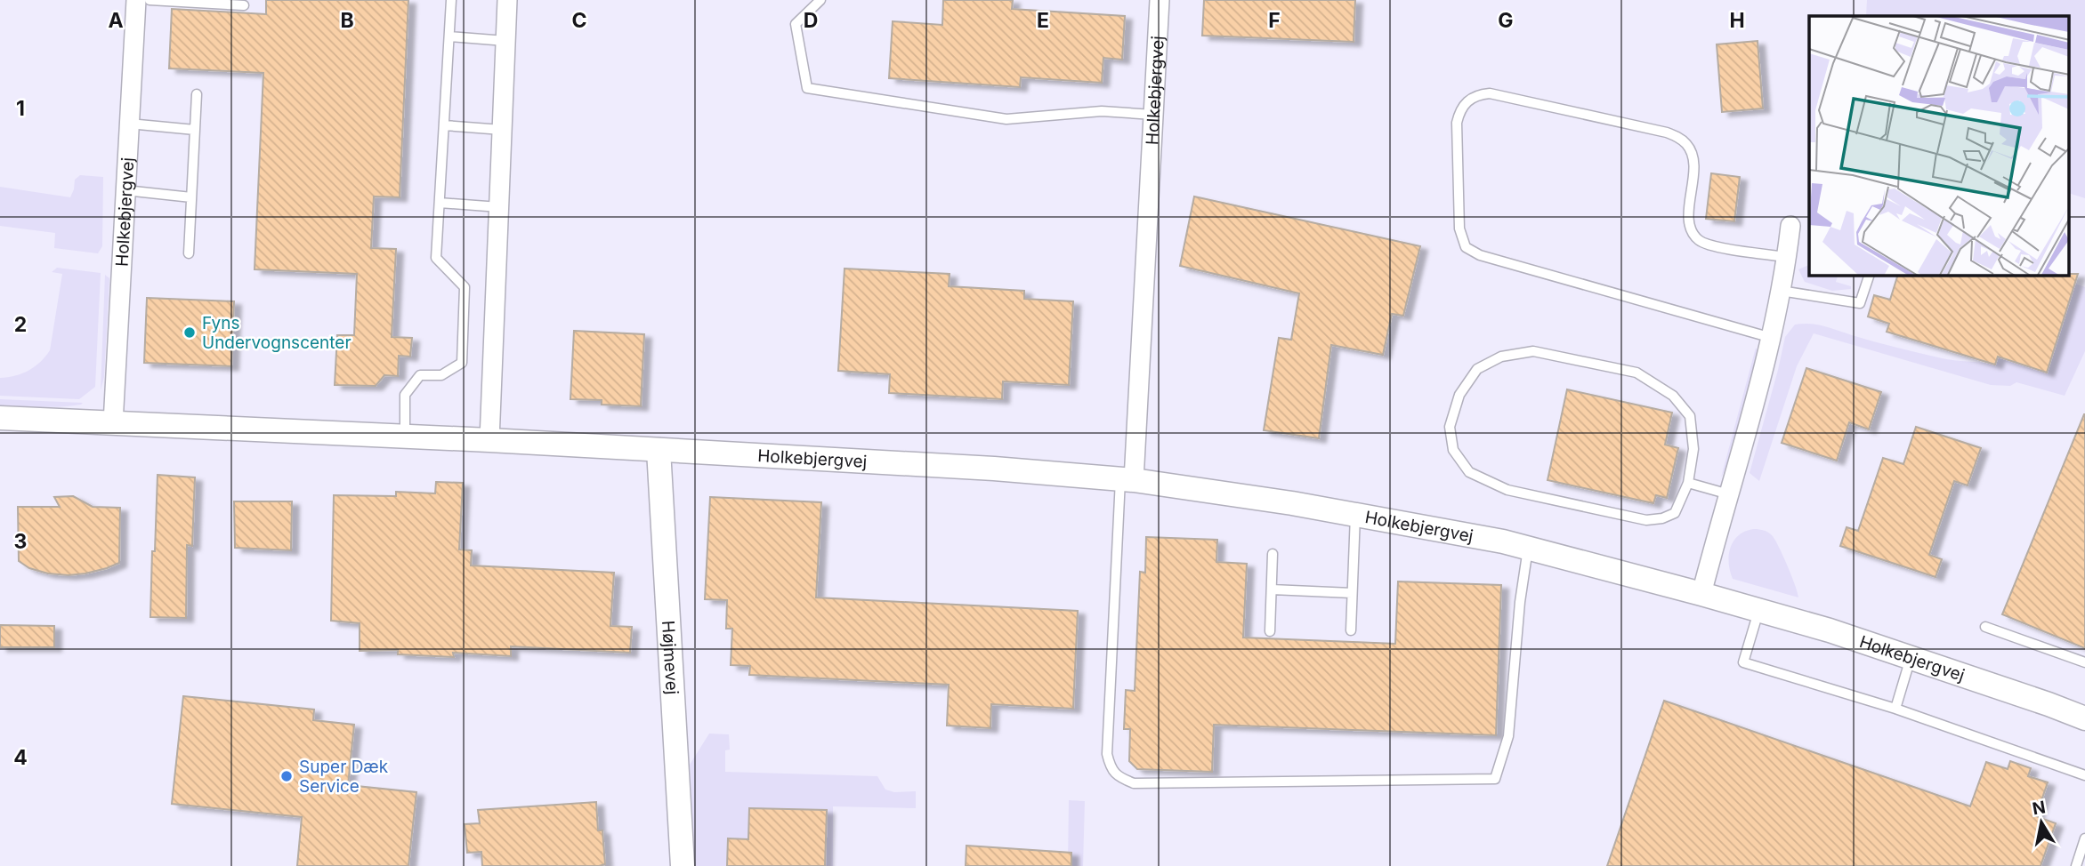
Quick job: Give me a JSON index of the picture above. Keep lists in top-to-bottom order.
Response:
{
  "streets": {
    "street": ["Holkebjergvej", "Højmevej"]
  },
  "crossings": [
    ["Holkebjergvej", "Højmevej"]
  ],
  "places": ["Fyns Undervognscenter", "Super Dæk Service"],
  "north": "top",
  "grid": {
    "columns": [
      "A",
      "B",
      "C",
      "D",
      "E",
      "F",
      "G",
      "H"
    ],
    "rows": [
      "1",
      "2",
      "3",
      "4"
    ]
  }
}
